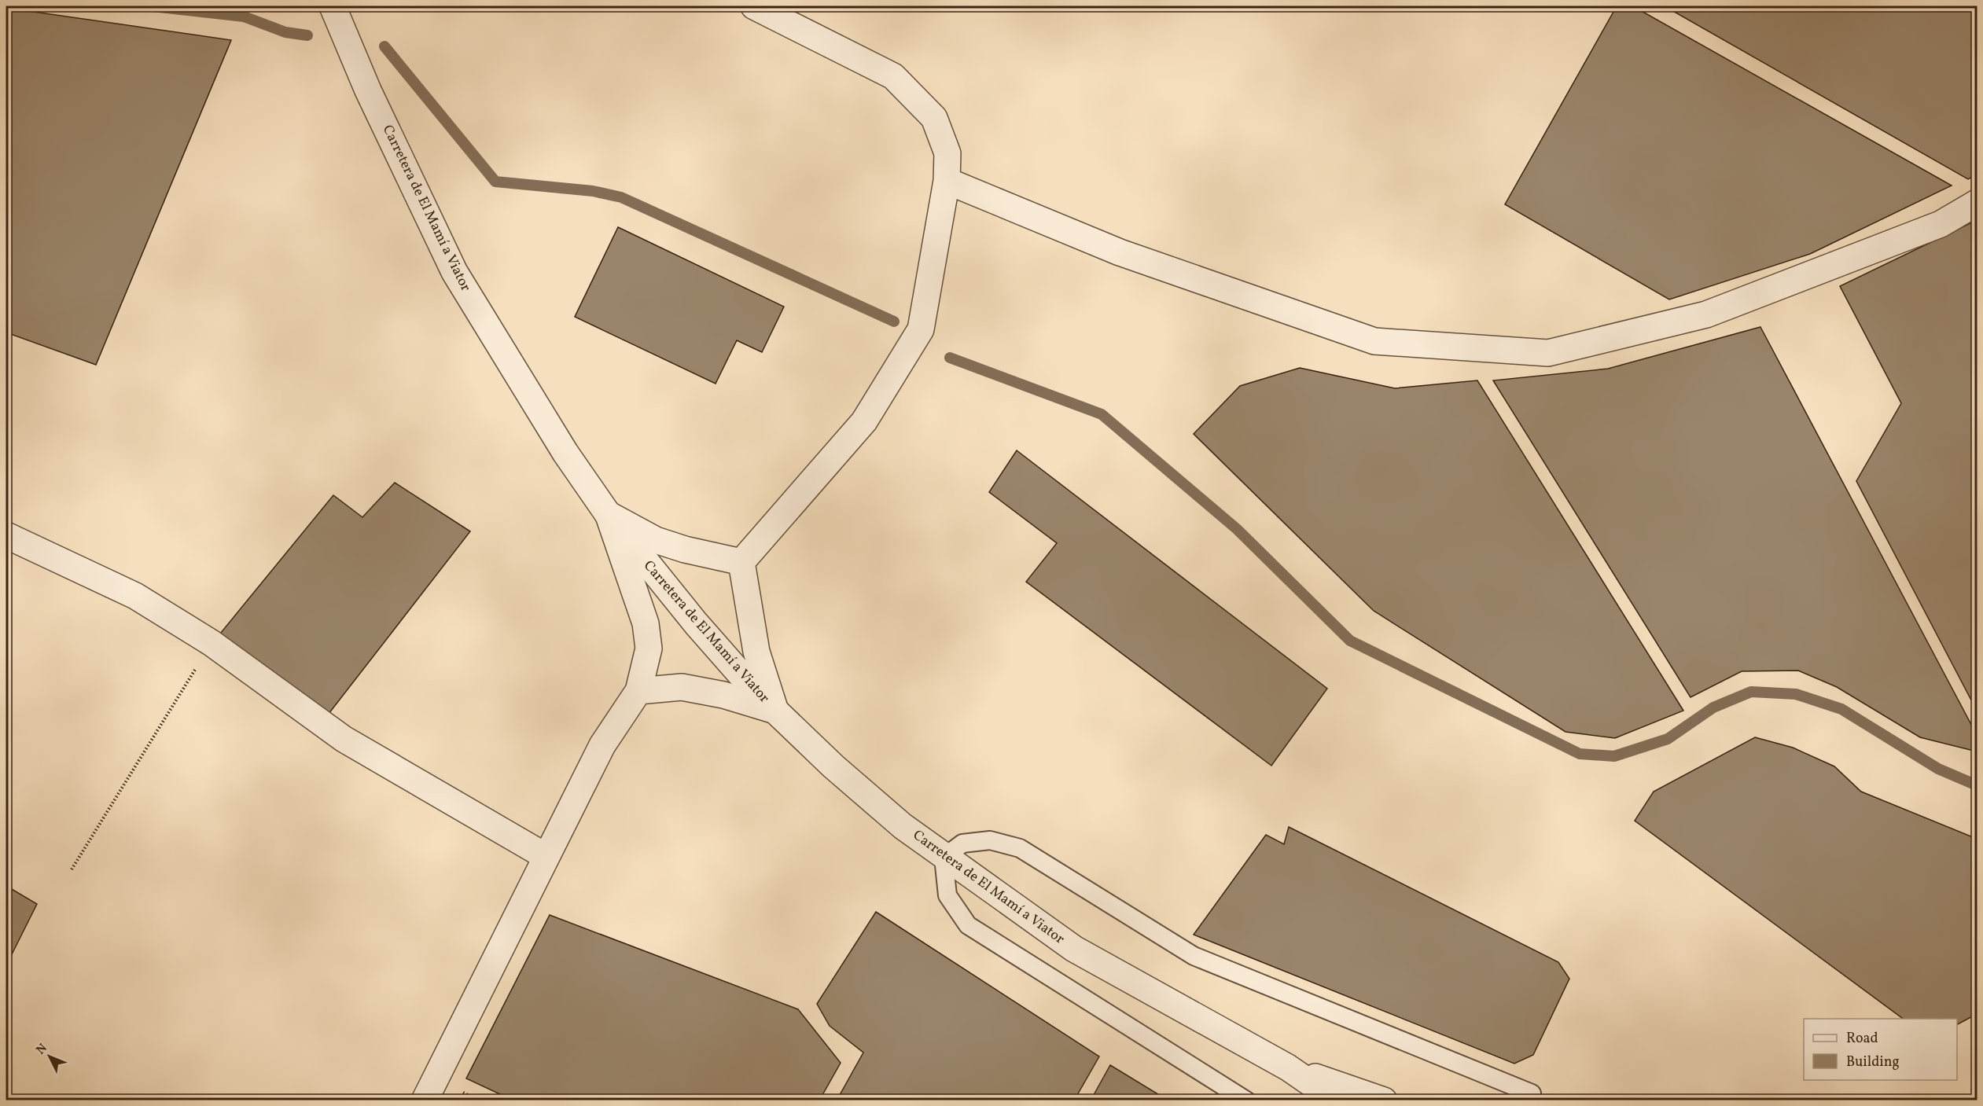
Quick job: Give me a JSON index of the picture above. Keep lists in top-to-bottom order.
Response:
{
  "streets": {
    "street": ["Carretera de El Mamí a Viator"]
  },
  "legend": ["Road", "Building"],
  "north": "top left"
}
